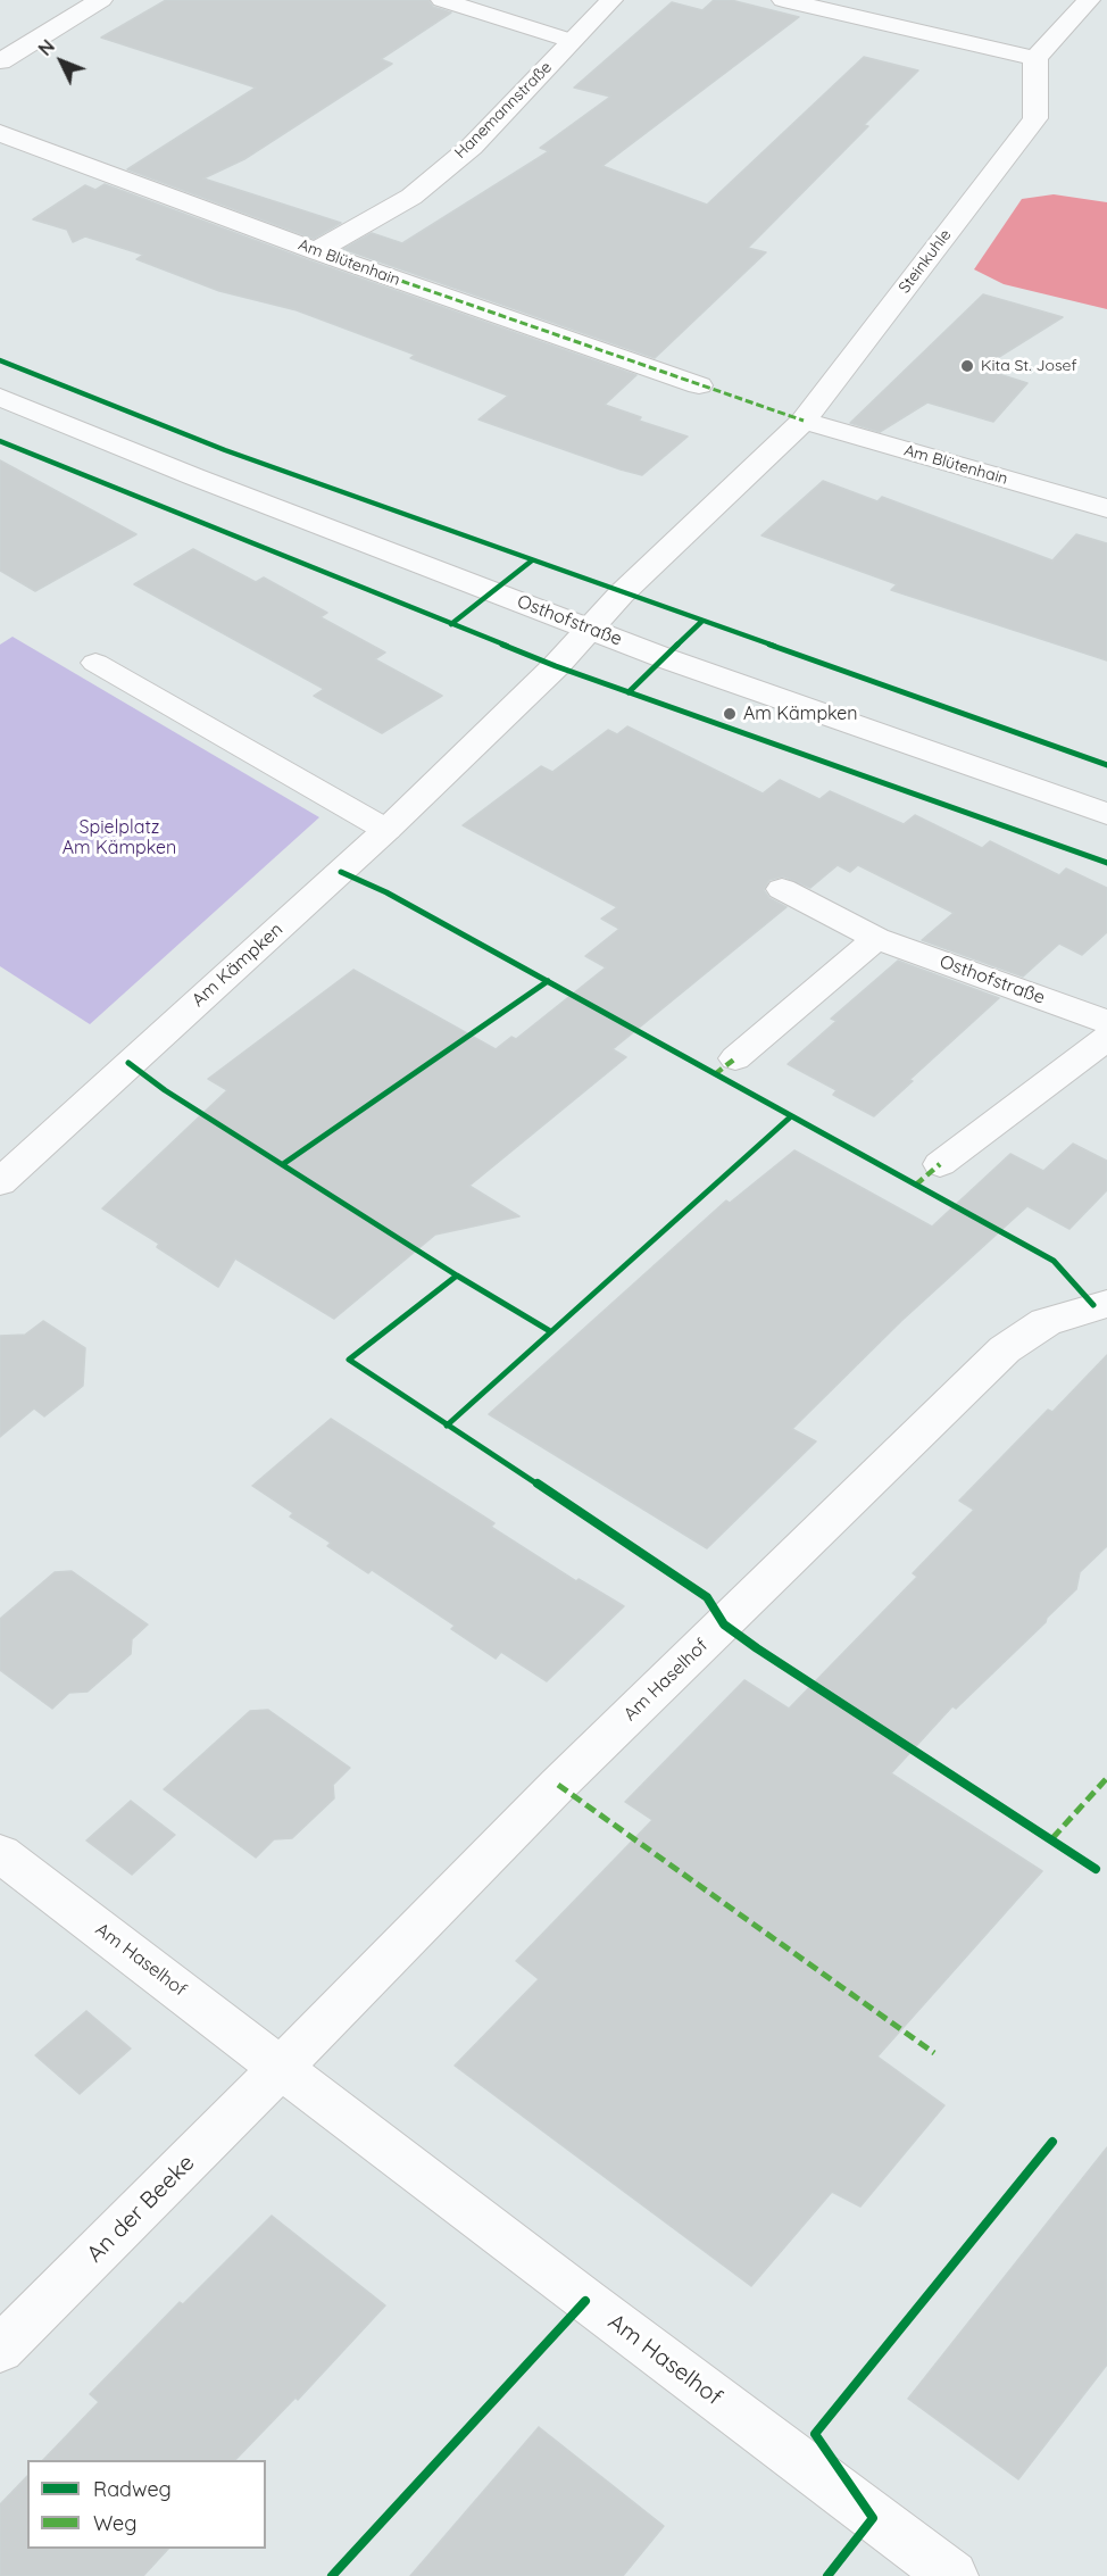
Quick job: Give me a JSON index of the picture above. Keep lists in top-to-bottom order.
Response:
{
  "streets": {
    "street": [
      "Hanemannstraße",
      "Steinkuhle",
      "Am Blütenhain",
      "Osthofstraße",
      "Am Kämpken",
      "Am Haselhof",
      "An der Beeke"
    ]
  },
  "crossings": [
    ["Hanemannstraße", "Am Blütenhain"],
    ["Steinkuhle", "Am Blütenhain"],
    ["Steinkuhle", "Osthofstraße"],
    ["Steinkuhle", "Am Kämpken"],
    ["Osthofstraße", "Am Kämpken"],
    ["Am Haselhof", "An der Beeke"]
  ],
  "parks": ["Spielplatz Am Kämpken"],
  "places": ["Kita St. Josef", "Am Kämpken"],
  "legend": ["Radweg", "Weg"],
  "north": "top left"
}
